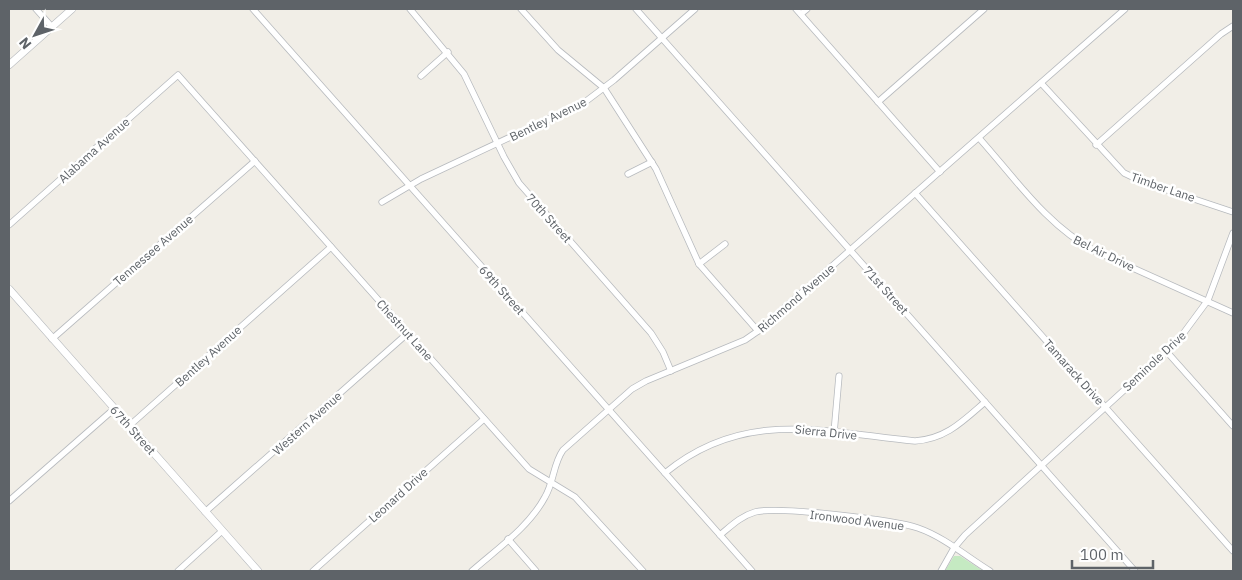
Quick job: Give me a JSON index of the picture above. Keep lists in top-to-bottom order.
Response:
{
  "streets": {
    "street": [
      "Bentley Avenue",
      "Alabama Avenue",
      "Timber Lane",
      "70th Street",
      "Tennessee Avenue",
      "Bel Air Drive",
      "69th Street",
      "71st Street",
      "Richmond Avenue",
      "Chestnut Lane",
      "Seminole Drive",
      "Tamarack Drive",
      "Western Avenue",
      "67th Street",
      "Sierra Drive",
      "Leonard Drive",
      "Ironwood Avenue"
    ]
  },
  "crossings": [
    ["Bentley Avenue", "70th Street"],
    ["Bentley Avenue", "69th Street"],
    ["Bentley Avenue", "71st Street"],
    ["Bentley Avenue", "Chestnut Lane"],
    ["Bentley Avenue", "67th Street"],
    ["Alabama Avenue", "Chestnut Lane"],
    ["Timber Lane", "Richmond Avenue"],
    ["70th Street", "Richmond Avenue"],
    ["Tennessee Avenue", "Chestnut Lane"],
    ["Tennessee Avenue", "67th Street"],
    ["Bel Air Drive", "Richmond Avenue"],
    ["Bel Air Drive", "Seminole Drive"],
    ["69th Street", "Richmond Avenue"],
    ["69th Street", "Sierra Drive"],
    ["69th Street", "Ironwood Avenue"],
    ["71st Street", "Richmond Avenue"],
    ["71st Street", "Seminole Drive"],
    ["71st Street", "Sierra Drive"],
    ["Richmond Avenue", "Chestnut Lane"],
    ["Richmond Avenue", "Tamarack Drive"],
    ["Chestnut Lane", "Western Avenue"],
    ["Chestnut Lane", "Leonard Drive"],
    ["Seminole Drive", "Tamarack Drive"],
    ["Seminole Drive", "Ironwood Avenue"],
    ["Western Avenue", "67th Street"]
  ],
  "scale_bar": "100 m",
  "north": "bottom left"
}
